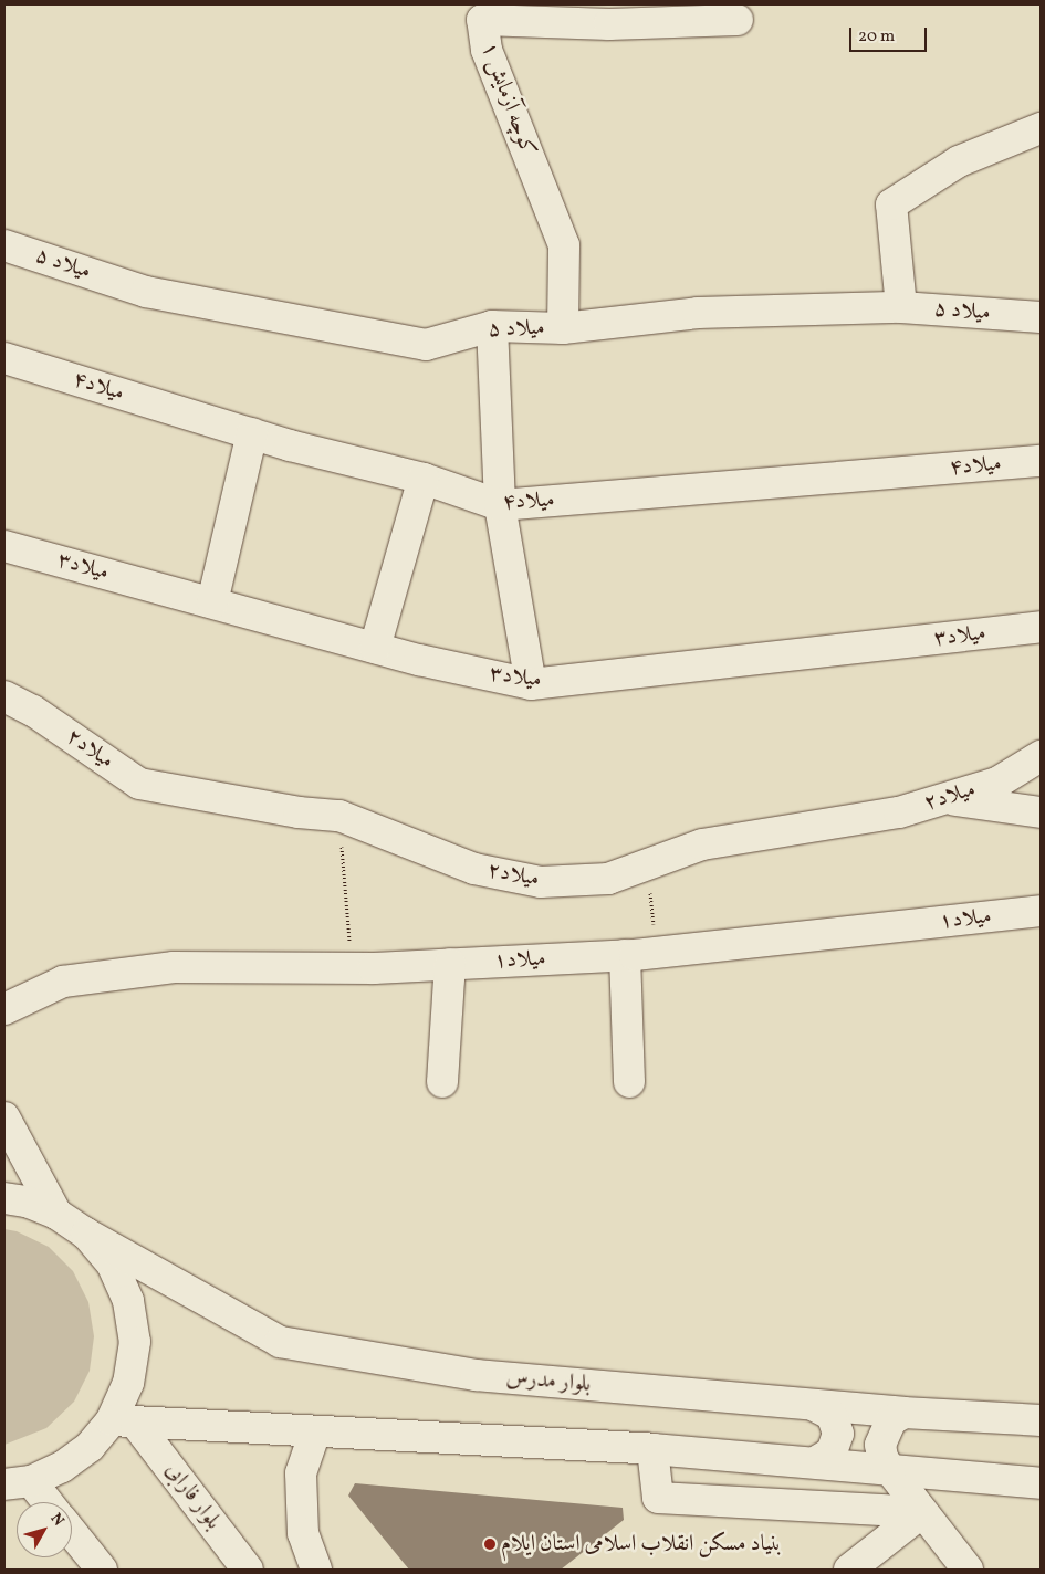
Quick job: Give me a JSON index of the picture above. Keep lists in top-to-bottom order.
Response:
{
  "streets": {
    "street": [
      "۱ کوچه آزمایش",
      "میلاد ۵",
      "میلاد۴",
      "میلاد۳",
      "میلاد۲",
      "میلاد۱",
      "بلوار مدرس",
      "بلوار فارابی"
    ]
  },
  "crossings": [
    ["۱ کوچه آزمایش", "میلاد ۵"]
  ],
  "places": ["بنیاد مسکن انقلاب اسلامی استان ایلام"],
  "scale_bar": "20 m",
  "north": "top right"
}
